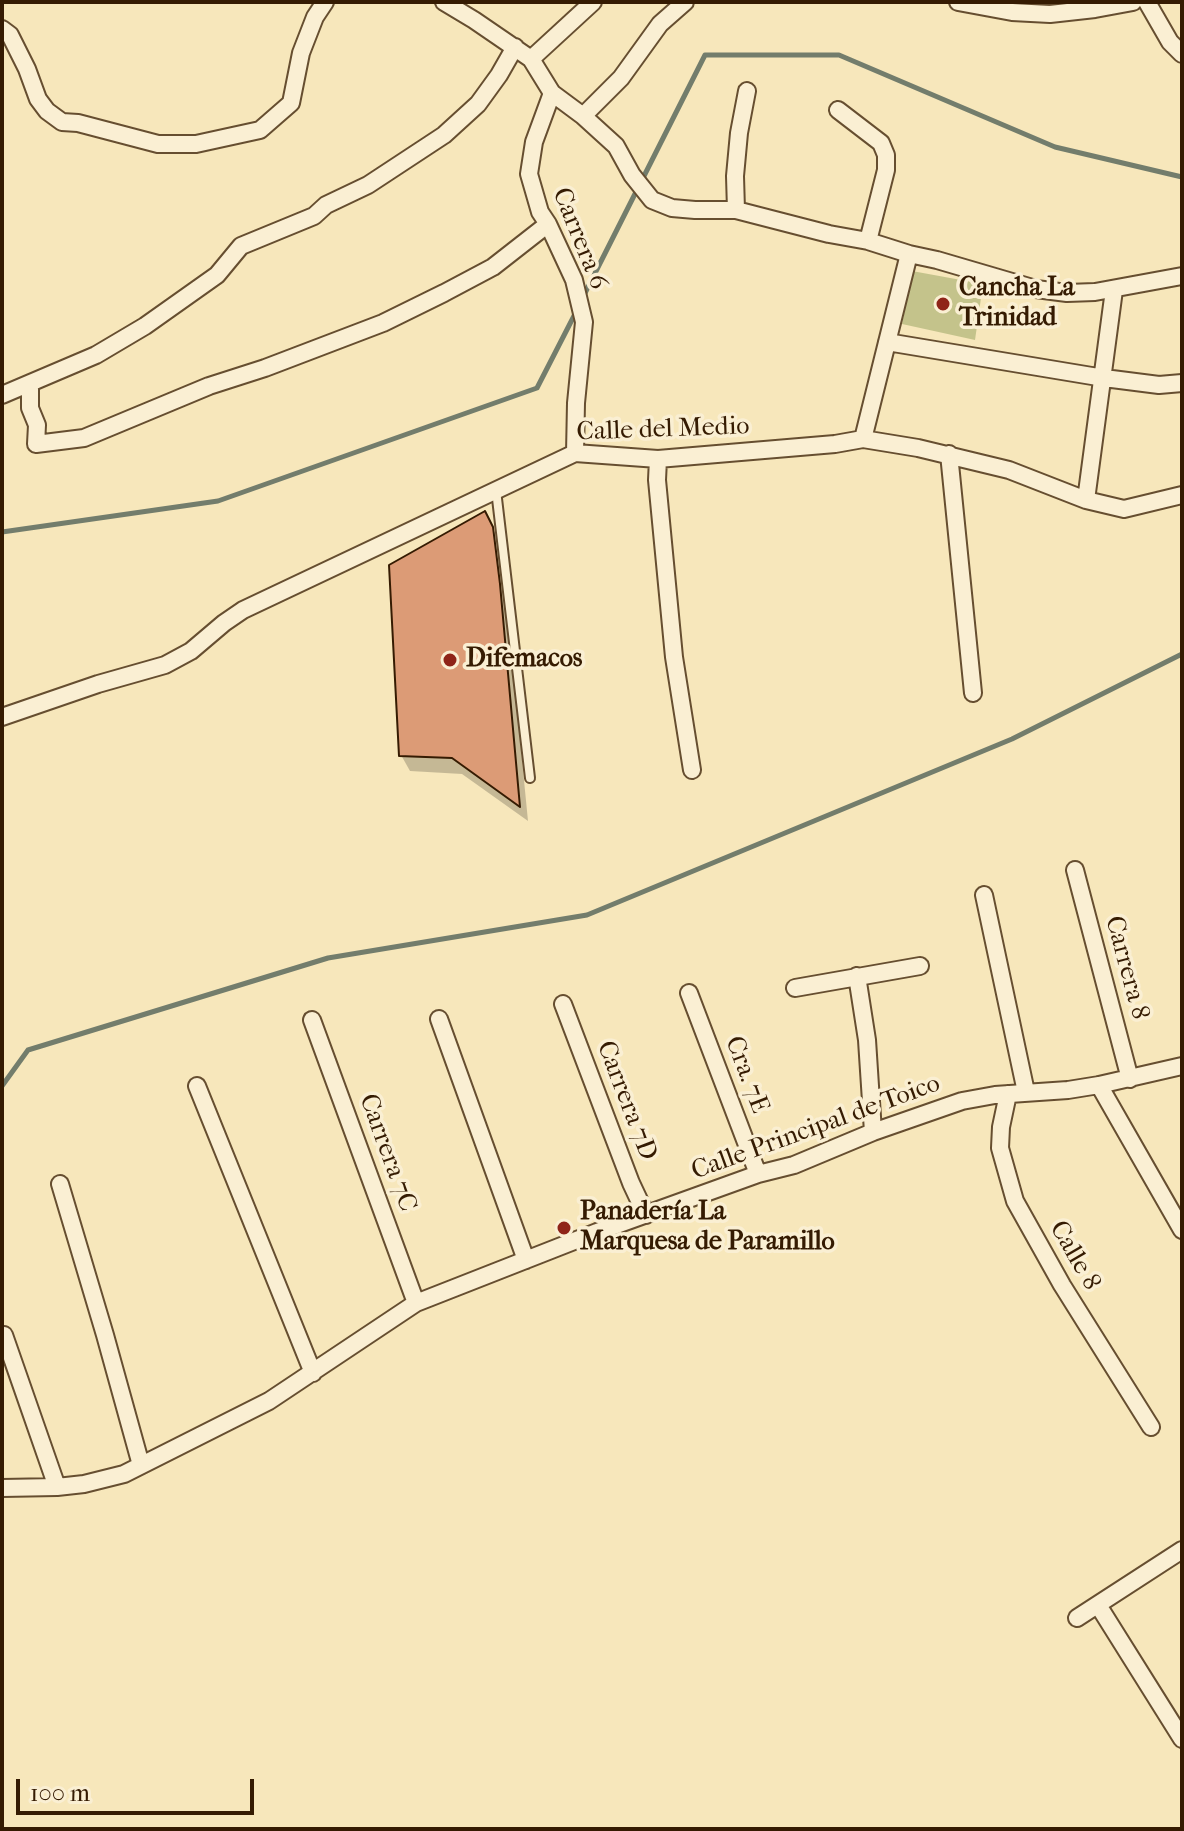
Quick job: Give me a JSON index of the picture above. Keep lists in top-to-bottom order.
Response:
{
  "streets": {
    "street": [
      "Carrera 6",
      "Calle del Medio",
      "Carrera 8",
      "Cra. 7E",
      "Carrera 7D",
      "Calle Principal de Toico",
      "Carrera 7C",
      "Calle 8"
    ]
  },
  "crossings": [
    ["Carrera 6", "Calle del Medio"],
    ["Carrera 8", "Calle Principal de Toico"],
    ["Cra. 7E", "Calle Principal de Toico"],
    ["Carrera 7D", "Calle Principal de Toico"],
    ["Calle Principal de Toico", "Carrera 7C"],
    ["Calle Principal de Toico", "Calle 8"]
  ],
  "places": ["Cancha La Trinidad", "Difemacos", "Panadería La Marquesa de Paramillo"],
  "scale_bar": "100 m"
}
